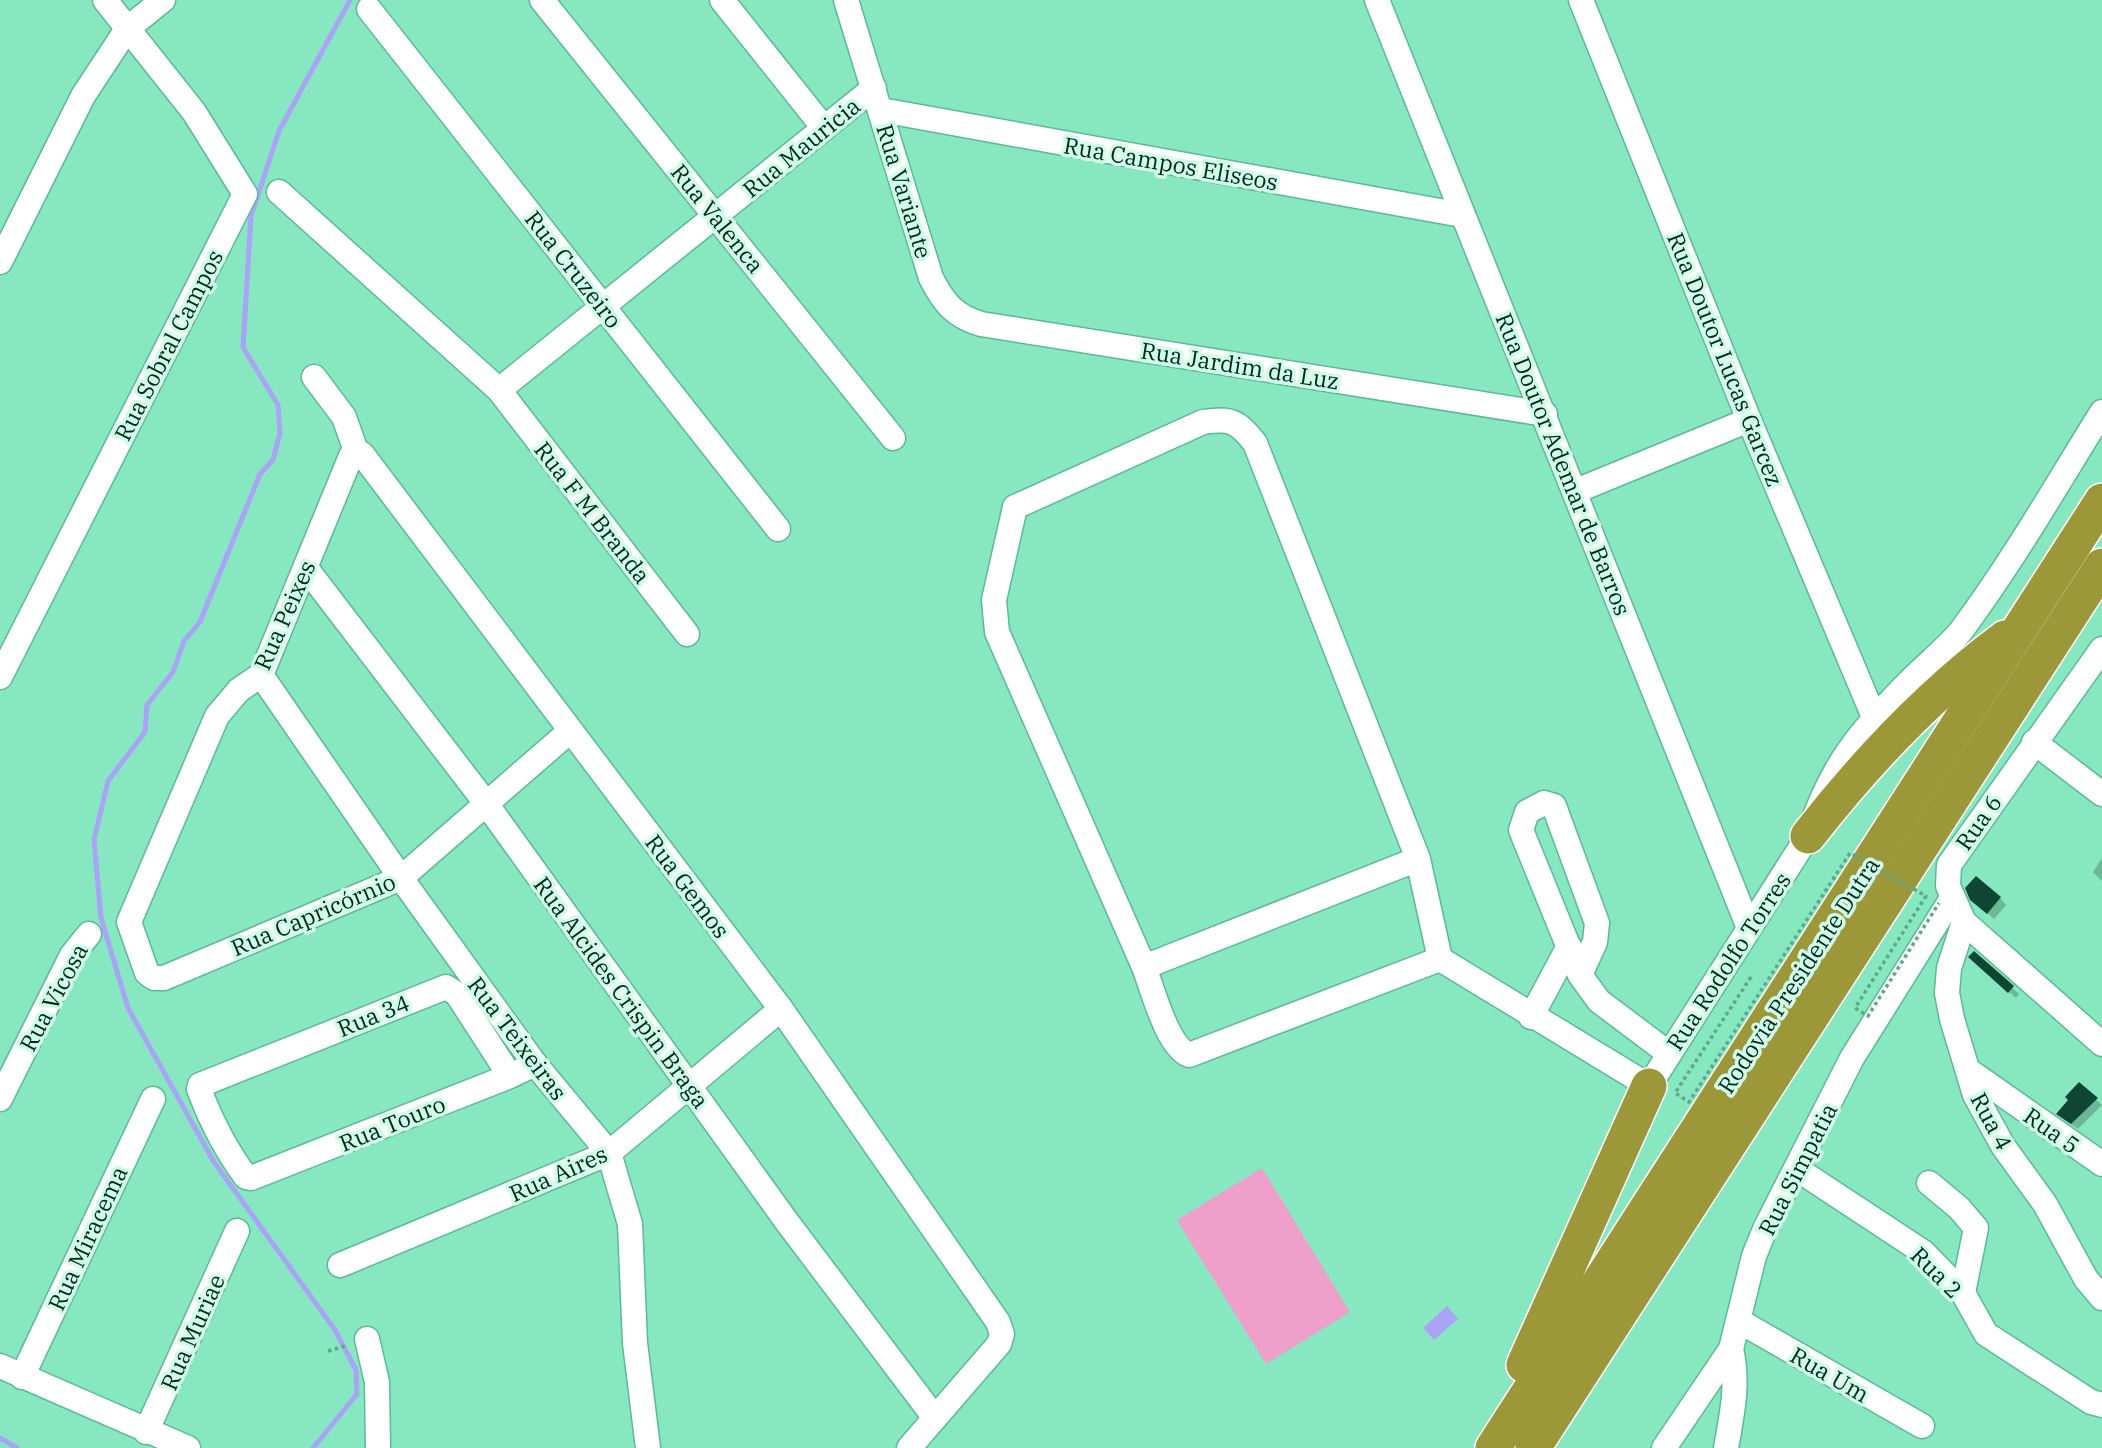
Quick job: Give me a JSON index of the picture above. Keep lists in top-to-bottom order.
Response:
{
  "streets": {
    "highway": ["Rodovia Presidente Dutra"],
    "street": [
      "Rua Mauricia",
      "Rua Campos Eliseos",
      "Rua Variante",
      "Rua Valenca",
      "Rua Cruzeiro",
      "Rua Sobral Campos",
      "Rua Doutor Lucas Garcez",
      "Rua Jardim da Luz",
      "Rua Doutor Ademar de Barros",
      "Rua F M Branda",
      "Rua Peixes",
      "Rua 6",
      "Rua Gemos",
      "Rua Capricórnio",
      "Rua Rodolfo Torres",
      "Rua Alcides Crispin Braga",
      "Rua Vicosa",
      "Rua 34",
      "Rua Teixeiras",
      "Rua 4",
      "Rua Touro",
      "Rua 5",
      "Rua Simpatia",
      "Rua Aires",
      "Rua Miracema",
      "Rua 2",
      "Rua Muriae",
      "Rua Um"
    ]
  },
  "crossings": [
    ["Rua Mauricia", "Rua Campos Eliseos"],
    ["Rua Mauricia", "Rua Variante"],
    ["Rua Mauricia", "Rua Valenca"],
    ["Rua Mauricia", "Rua Cruzeiro"],
    ["Rua Mauricia", "Rua F M Branda"],
    ["Rua Campos Eliseos", "Rua Variante"],
    ["Rua Campos Eliseos", "Rua Doutor Ademar de Barros"],
    ["Rua Variante", "Rua Jardim da Luz"],
    ["Rua Doutor Lucas Garcez", "Rua Rodolfo Torres"],
    ["Rua Jardim da Luz", "Rua Doutor Ademar de Barros"],
    ["Rua Doutor Ademar de Barros", "Rua Rodolfo Torres"],
    ["Rua Peixes", "Rua Gemos"],
    ["Rua Peixes", "Rua Capricórnio"],
    ["Rua Peixes", "Rua Alcides Crispin Braga"],
    ["Rua Peixes", "Rua Teixeiras"],
    ["Rua 6", "Rua 4"],
    ["Rua 6", "Rua Simpatia"],
    ["Rua Gemos", "Rua Capricórnio"],
    ["Rua Gemos", "Rua Alcides Crispin Braga"],
    ["Rua Gemos", "Rua Aires"],
    ["Rua Capricórnio", "Rua Alcides Crispin Braga"],
    ["Rua Capricórnio", "Rua Teixeiras"],
    ["Rua Alcides Crispin Braga", "Rua Aires"],
    ["Rua 34", "Rua Touro"],
    ["Rua Teixeiras", "Rua Touro"],
    ["Rua Teixeiras", "Rua Aires"],
    ["Rua 4", "Rua 5"],
    ["Rua Simpatia", "Rua 2"],
    ["Rua Simpatia", "Rua Um"]
  ]
}
